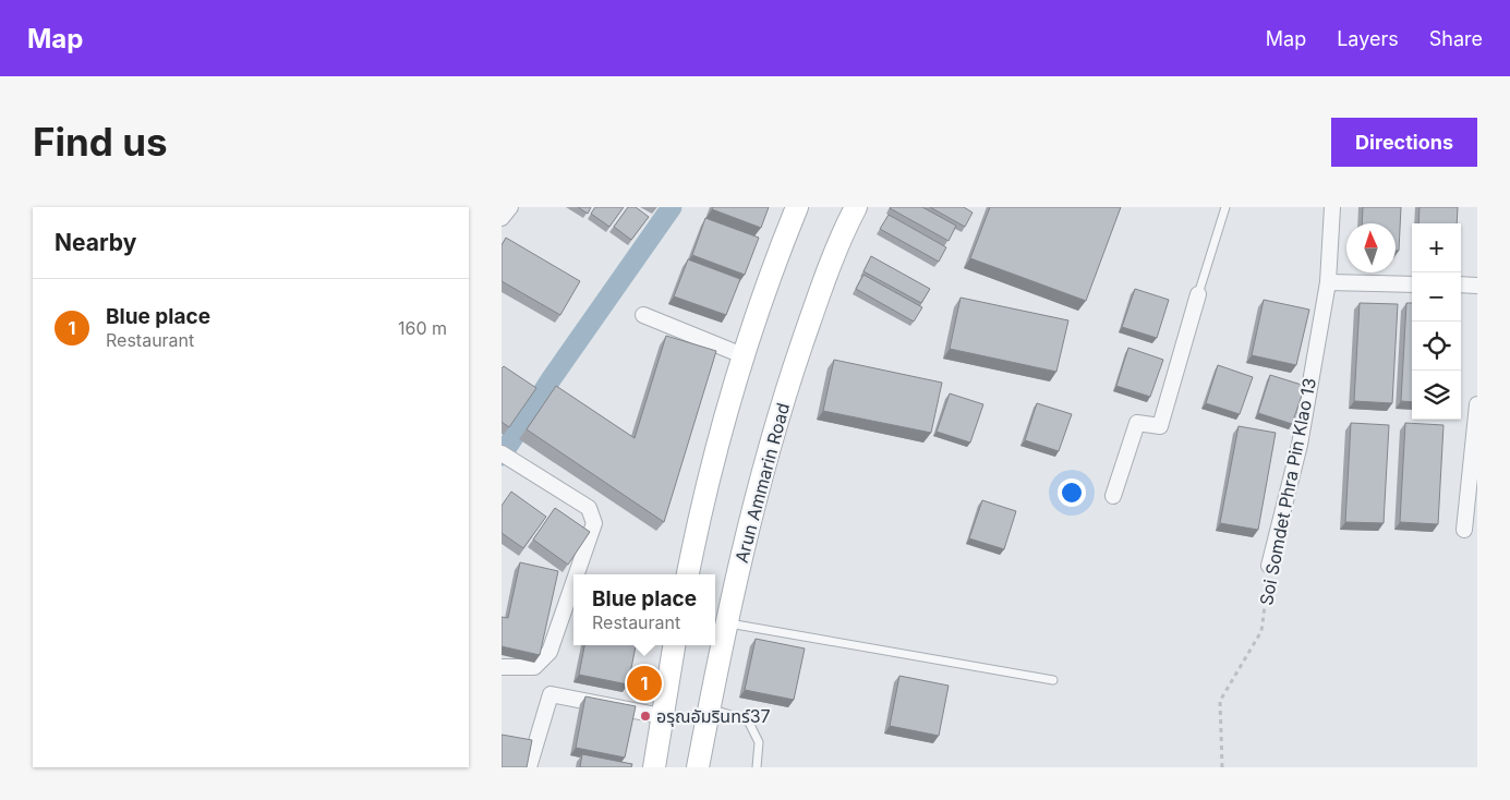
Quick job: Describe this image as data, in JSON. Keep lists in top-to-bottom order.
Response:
{
  "streets": {
    "main road": ["Arun Ammarin Road"],
    "street": ["Soi Somdet Phra Pin Klao 13"]
  },
  "places": ["อรุณอัมรินทร์37"],
  "north": "top",
  "page": {
    "header": "Map",
    "nav": ["Map", "Layers", "Share"],
    "buttons": "Directions",
    "title": "Find us",
    "heading": "Nearby",
    "map_buttons": ["+", "−"],
    "list": [
      {
        "mark": "1",
        "name": "Blue place",
        "note": "Restaurant",
        "value": "160 m"
      }
    ],
    "popup": ["Blue place", "Restaurant"],
    "pins": "1"
  }
}
